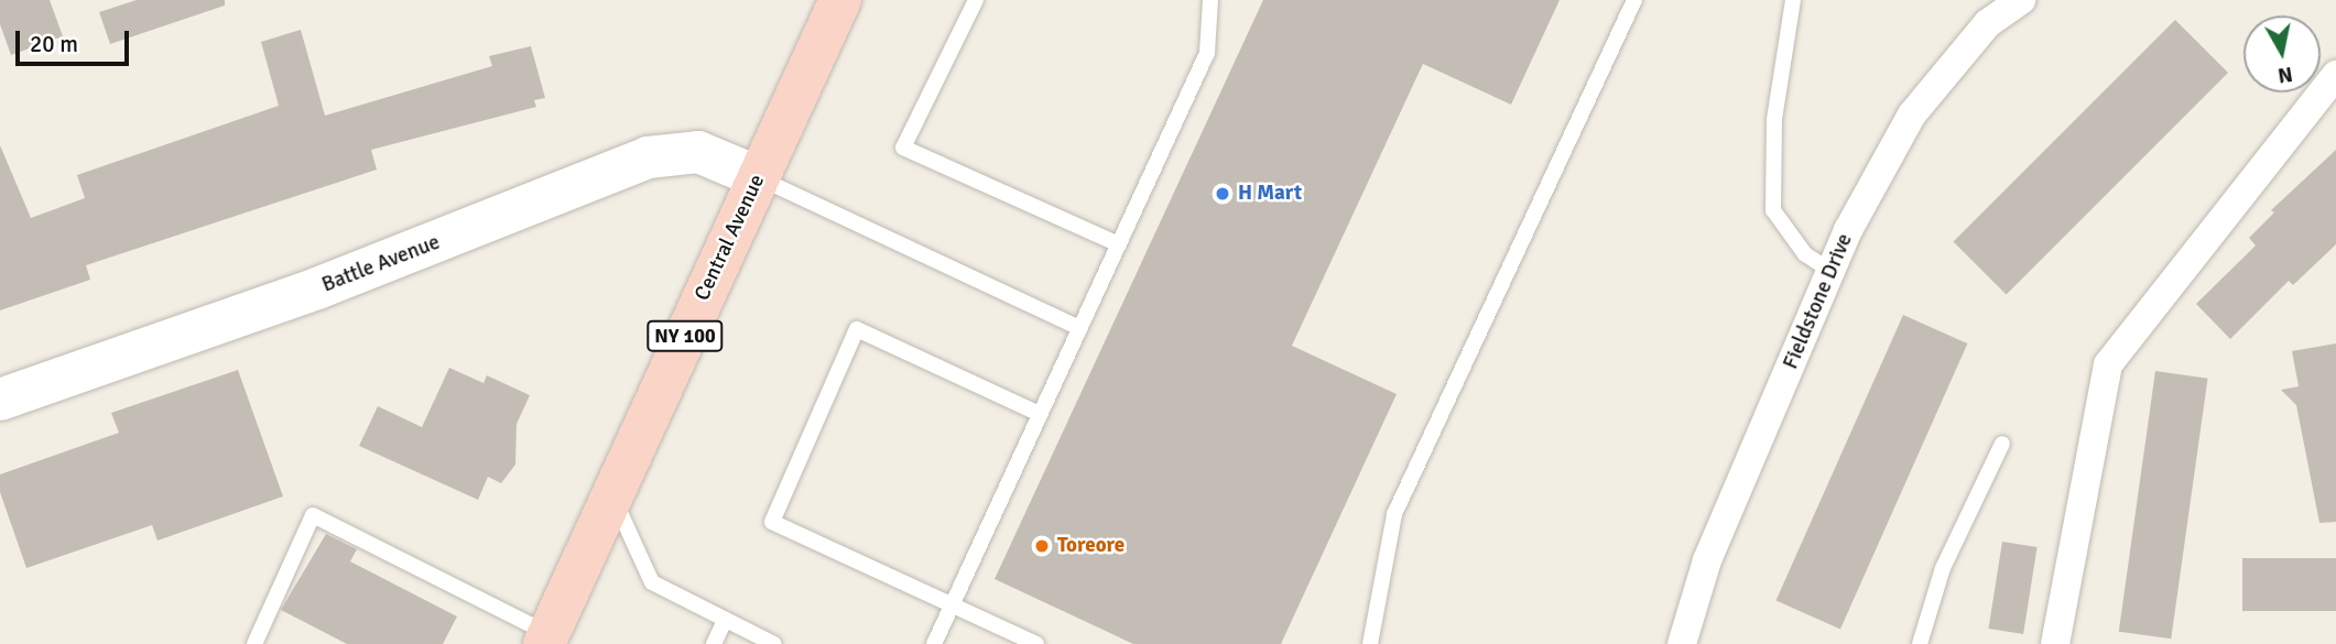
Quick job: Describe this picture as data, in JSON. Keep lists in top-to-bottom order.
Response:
{
  "streets": {
    "main road": ["Central Avenue", "NY 100"],
    "street": ["Battle Avenue", "Fieldstone Drive"]
  },
  "crossings": [
    ["Central Avenue", "Battle Avenue"]
  ],
  "places": ["H Mart", "Toreore"],
  "scale_bar": "20 m",
  "north": "bottom"
}
